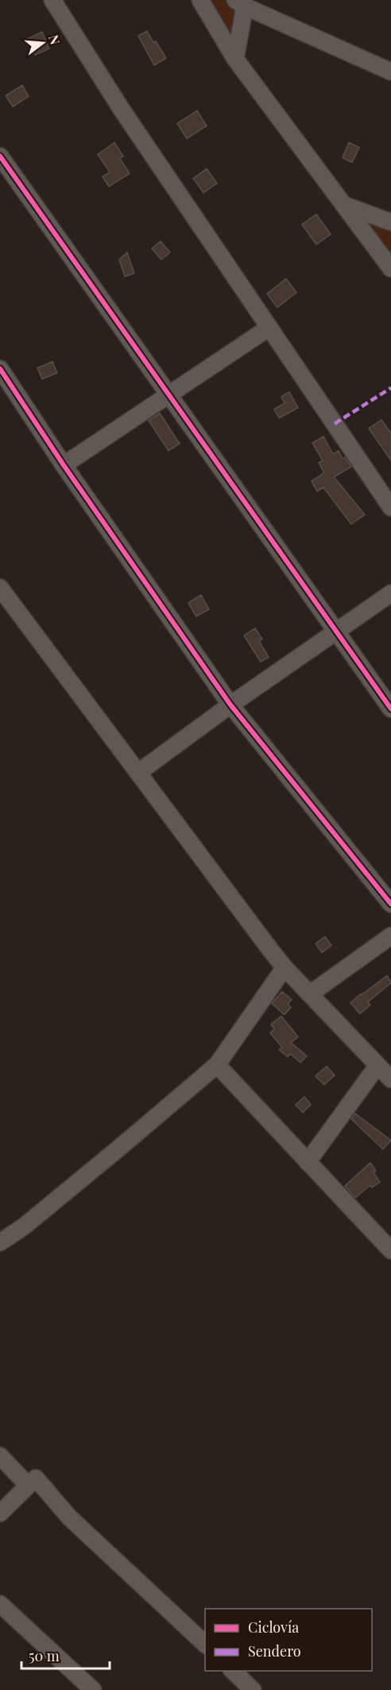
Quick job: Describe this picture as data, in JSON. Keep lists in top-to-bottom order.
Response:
{
  "legend": ["Ciclovía", "Sendero"],
  "scale_bar": "50 m",
  "north": "right"
}
